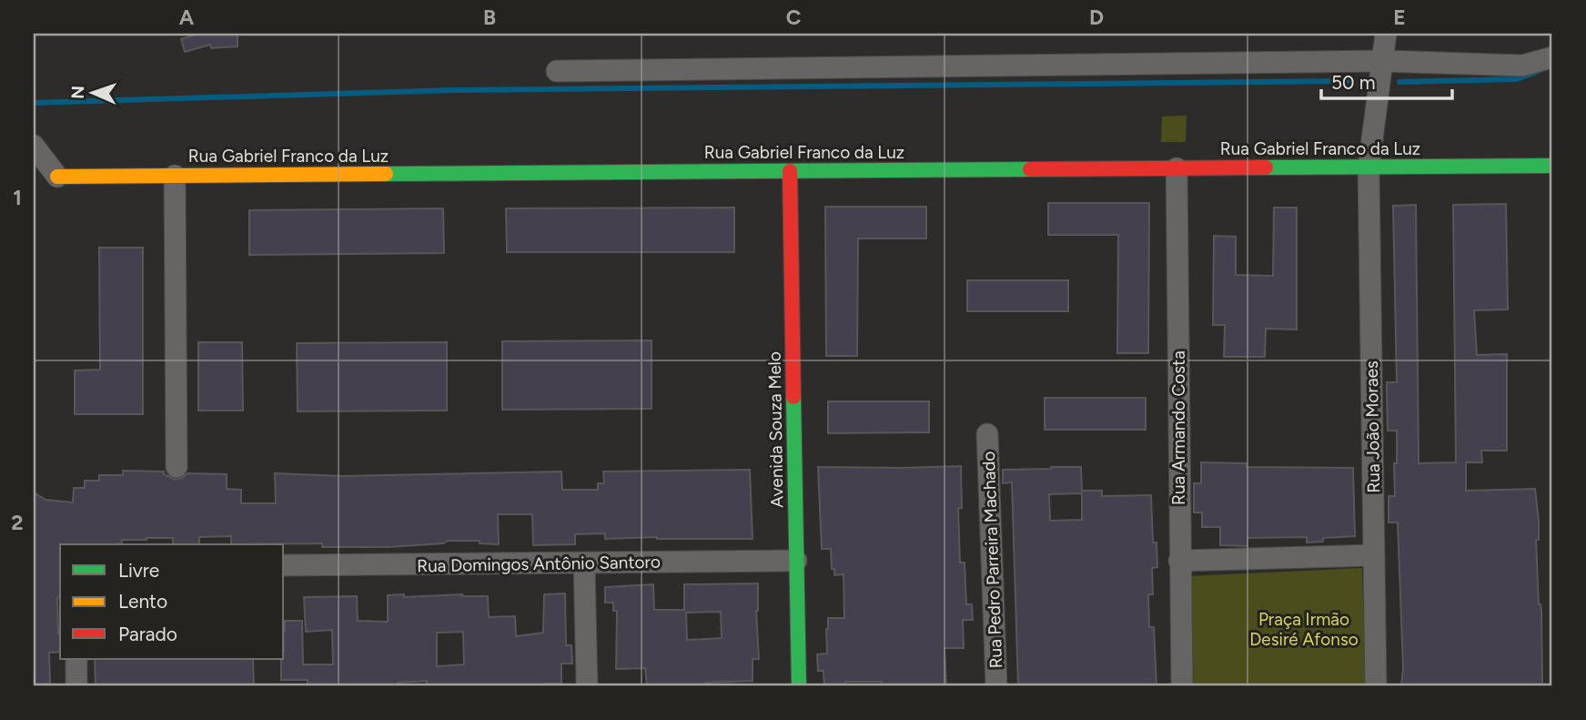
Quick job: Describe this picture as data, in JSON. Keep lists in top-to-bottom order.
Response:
{
  "streets": {
    "street": [
      "Rua Gabriel Franco da Luz",
      "Rua João Moraes",
      "Rua Armando Costa",
      "Avenida Souza Melo",
      "Rua Pedro Parreira Machado",
      "Rua Domingos Antônio Santoro"
    ]
  },
  "crossings": [
    ["Rua Gabriel Franco da Luz", "Rua João Moraes"],
    ["Rua Gabriel Franco da Luz", "Rua Armando Costa"],
    ["Rua Gabriel Franco da Luz", "Avenida Souza Melo"],
    ["Avenida Souza Melo", "Rua Domingos Antônio Santoro"]
  ],
  "parks": ["Praça Irmão Desiré Afonso"],
  "legend": ["Livre", "Lento", "Parado"],
  "scale_bar": "50 m",
  "north": "left",
  "grid": {
    "columns": [
      "A",
      "B",
      "C",
      "D",
      "E"
    ],
    "rows": ["1", "2"]
  }
}
